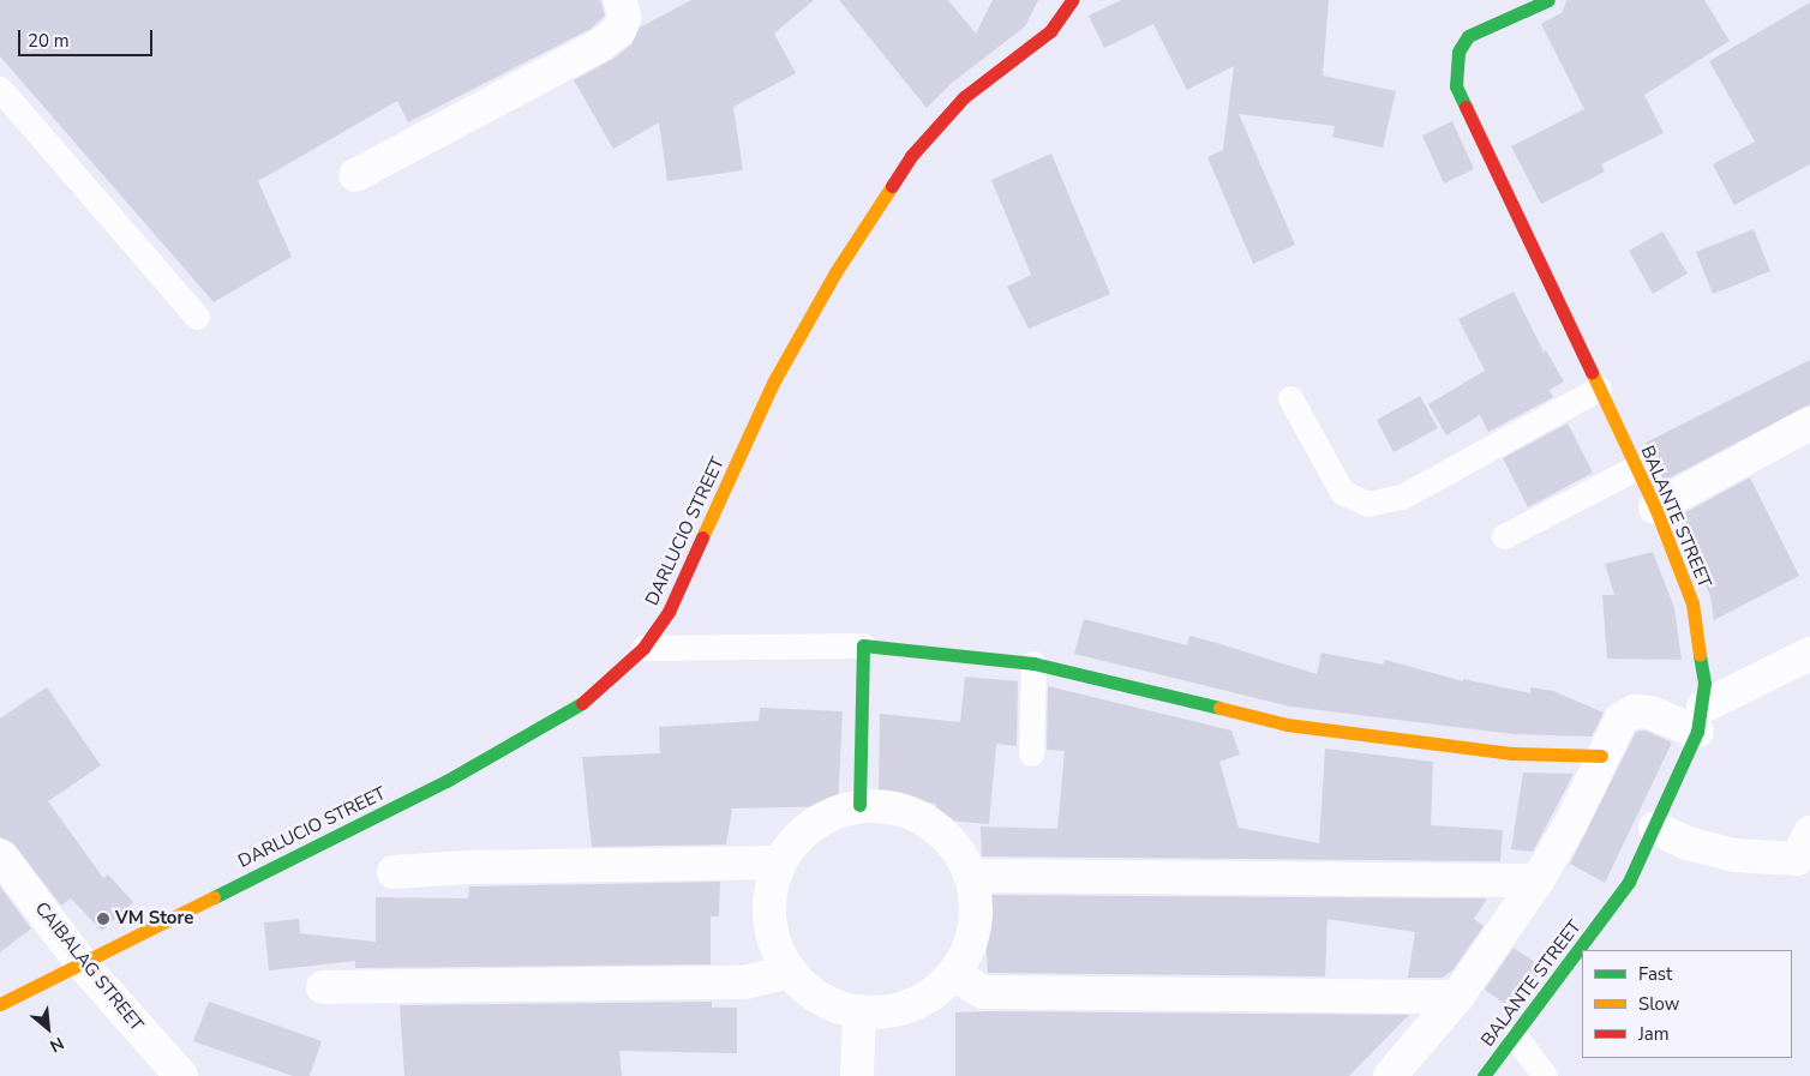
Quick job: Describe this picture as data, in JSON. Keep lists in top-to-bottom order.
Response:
{
  "streets": {
    "street": ["BALANTE STREET", "DARLUCIO STREET", "CAIBALAG STREET"]
  },
  "crossings": [
    ["DARLUCIO STREET", "CAIBALAG STREET"]
  ],
  "places": ["VM Store"],
  "legend": ["Fast", "Slow", "Jam"],
  "scale_bar": "20 m",
  "north": "bottom right"
}
